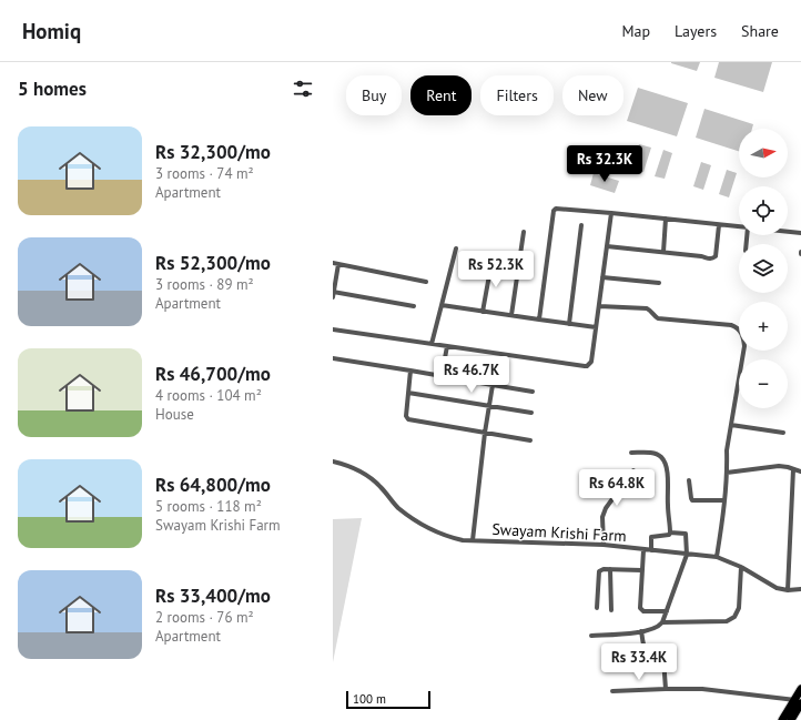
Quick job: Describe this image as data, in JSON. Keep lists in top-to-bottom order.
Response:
{
  "streets": {
    "street": ["Swayam Krishi Farm"]
  },
  "scale_bar": "100 m",
  "north": "right",
  "page": {
    "header": "Homiq",
    "nav": ["Map", "Layers", "Share"],
    "heading": "5 homes",
    "chip": [
      "Buy",
      "Rent",
      "Filters",
      "New"
    ],
    "list": [
      {
        "name": "Rs 32,300/mo",
        "note": "3 rooms · 74 m² · Apartment"
      },
      {
        "name": "Rs 52,300/mo",
        "note": "3 rooms · 89 m² · Apartment"
      },
      {
        "name": "Rs 46,700/mo",
        "note": "4 rooms · 104 m² · House"
      },
      {
        "name": "Rs 64,800/mo",
        "note": "5 rooms · 118 m² · Swayam Krishi Farm"
      },
      {
        "name": "Rs 33,400/mo",
        "note": "2 rooms · 76 m² · Apartment"
      }
    ],
    "map_buttons": ["+", "−"],
    "price": [
      "Rs 32.3K",
      "Rs 52.3K",
      "Rs 46.7K",
      "Rs 64.8K",
      "Rs 33.4K"
    ],
    "scale": "100 m"
  }
}
